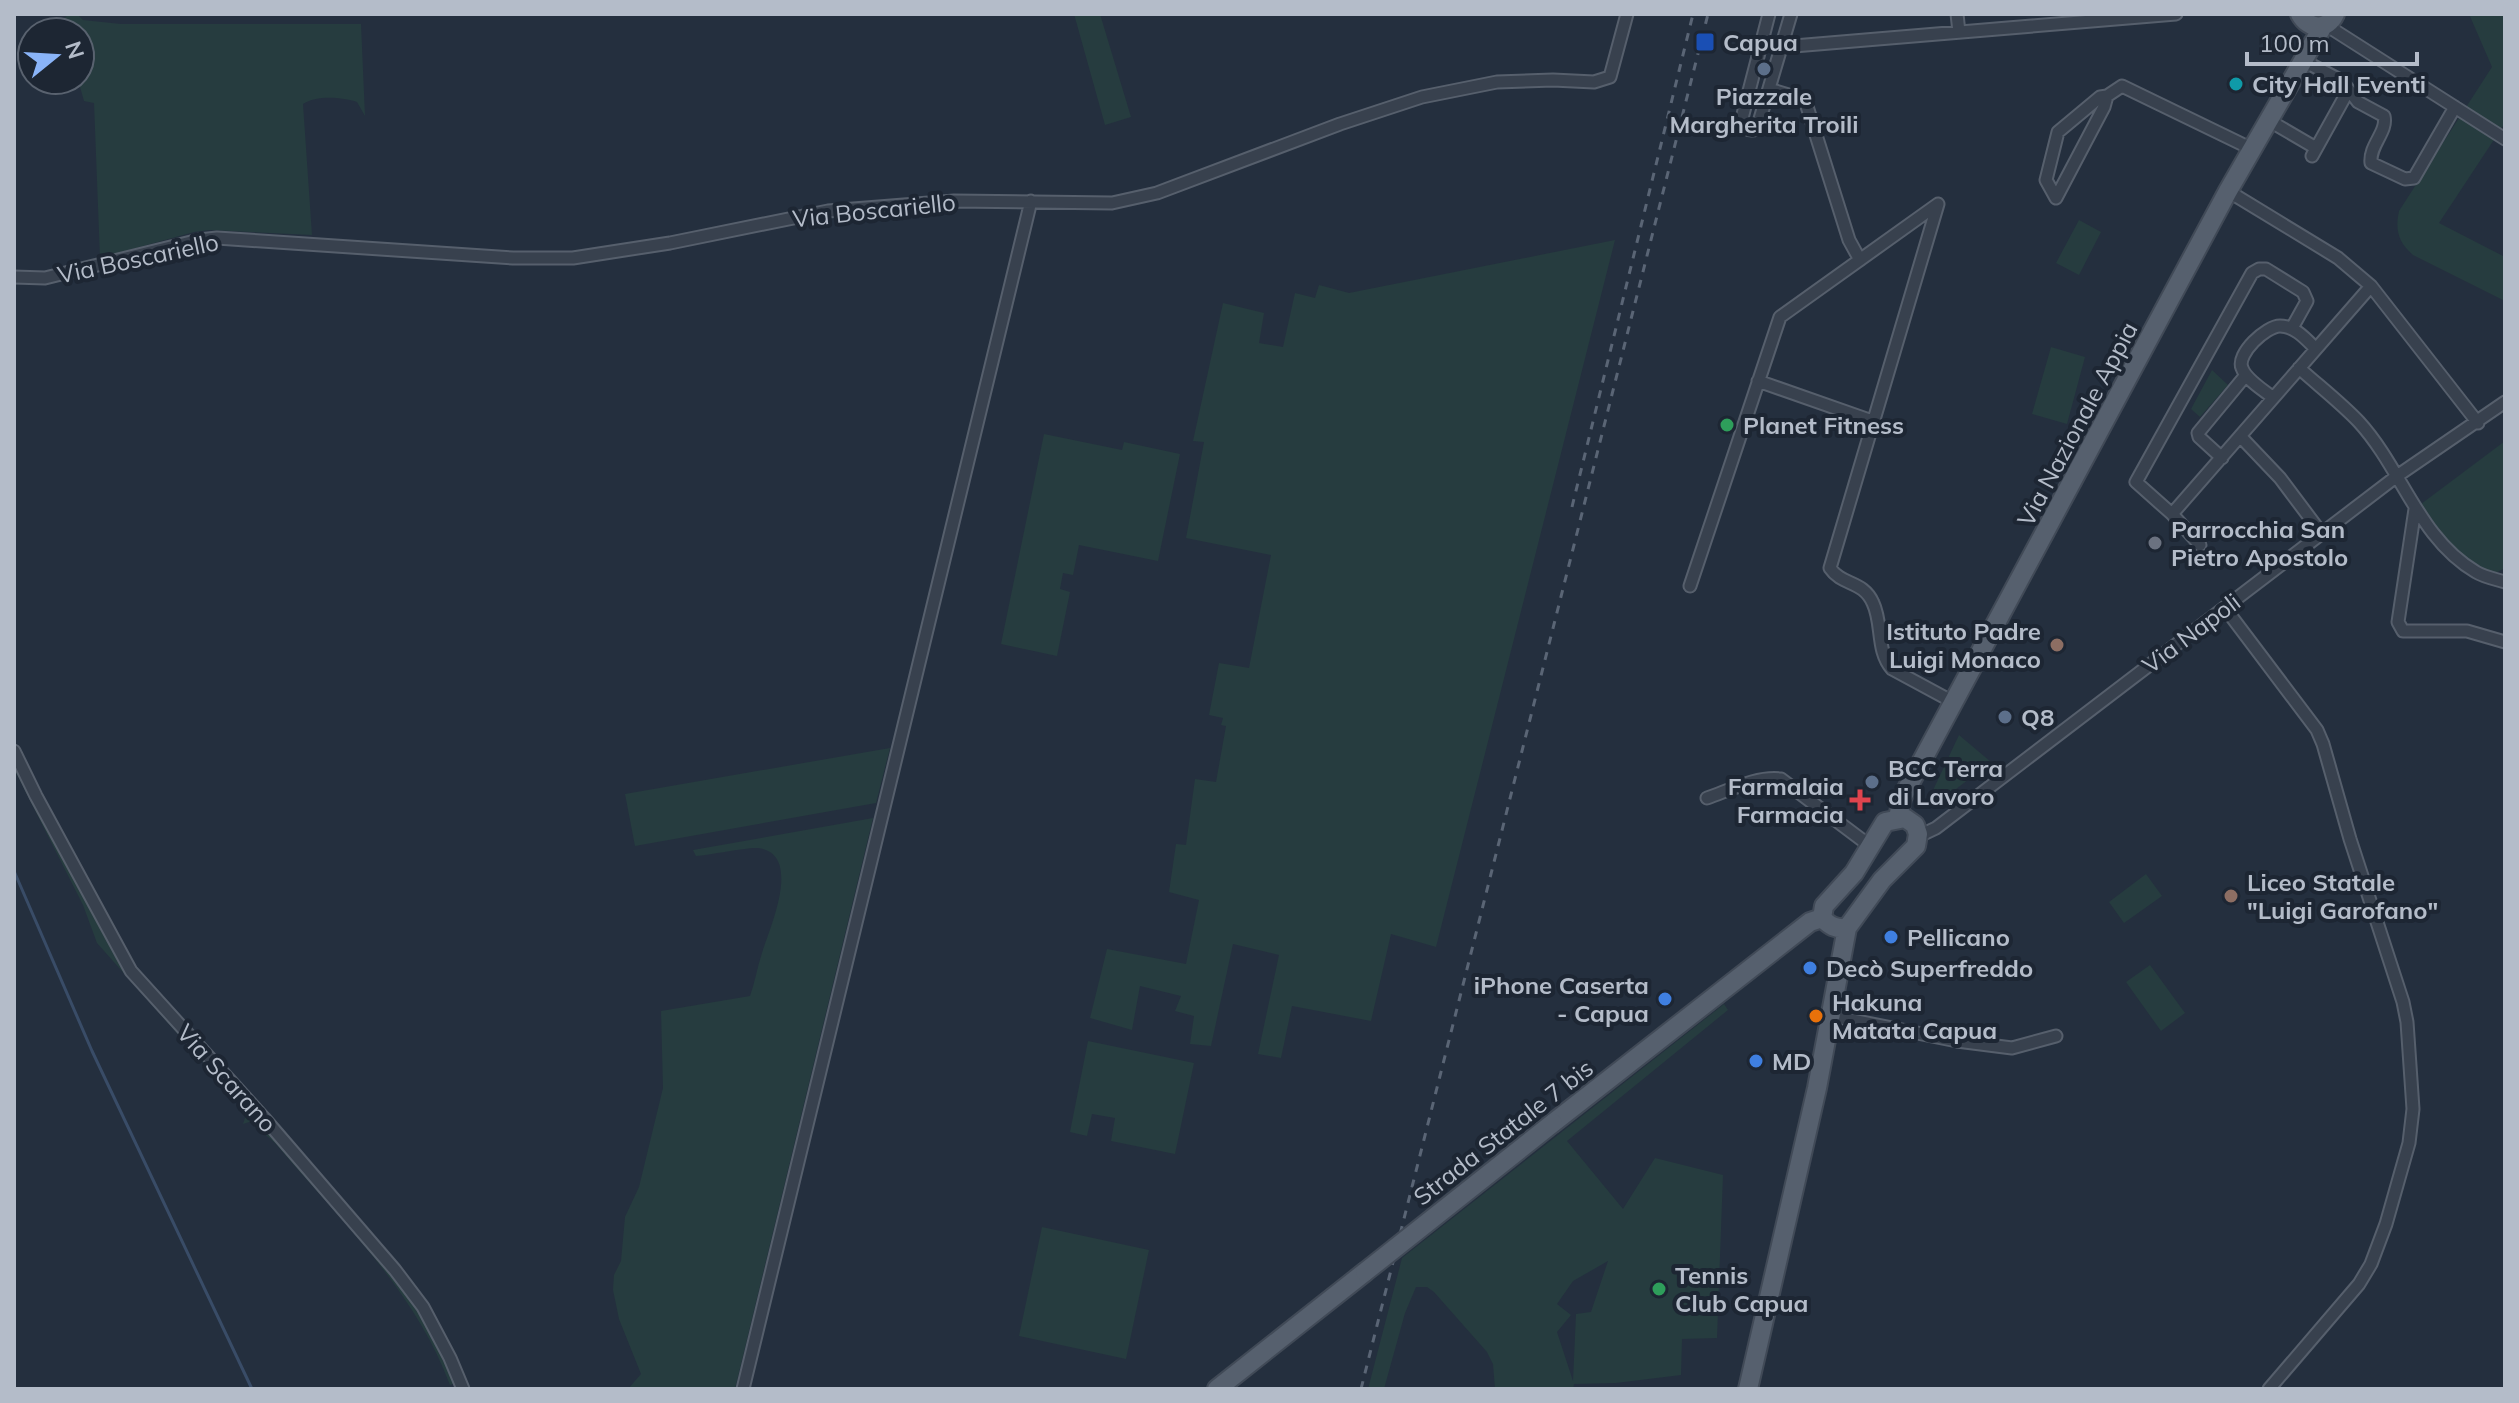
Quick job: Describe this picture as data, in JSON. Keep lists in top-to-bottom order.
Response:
{
  "streets": {
    "main road": ["Via Nazionale Appia", "Strada Statale 7 bis"],
    "street": ["Via Boscariello", "Via Napoli", "Via Scarano"]
  },
  "crossings": [
    ["Via Nazionale Appia", "Strada Statale 7 bis"]
  ],
  "places": {
    "transit": ["Capua"],
    "other": [
      "Piazzale Margherita Troili",
      "City Hall Eventi",
      "Planet Fitness",
      "Parrocchia San Pietro Apostolo",
      "Istituto Padre Luigi Monaco",
      "Q8",
      "BCC Terra di Lavoro",
      "Liceo Statale \"Luigi Garofano\"",
      "Pellicano",
      "Decò Superfreddo",
      "iPhone Caserta - Capua",
      "Hakuna Matata Capua",
      "MD",
      "Tennis Club Capua"
    ],
    "health": ["Farmalaia Farmacia"]
  },
  "scale_bar": "100 m",
  "north": "right"
}
